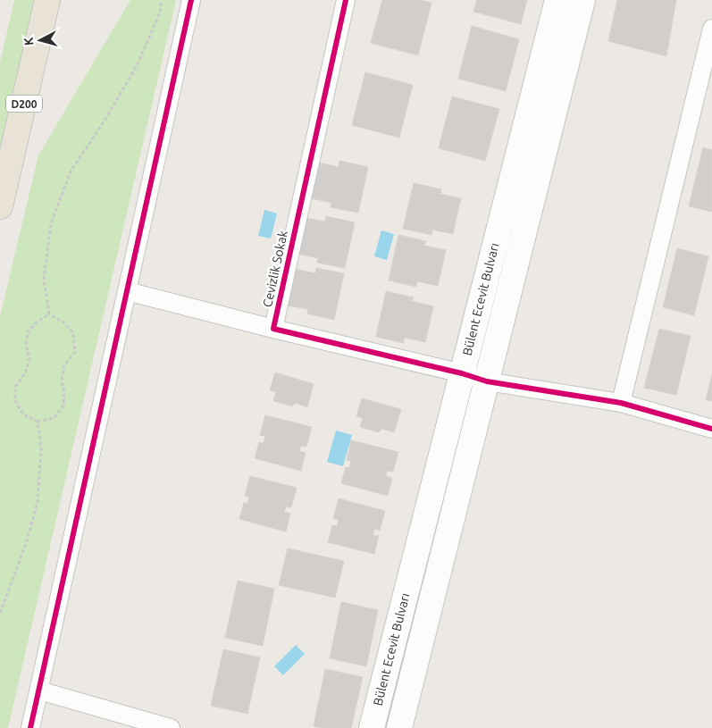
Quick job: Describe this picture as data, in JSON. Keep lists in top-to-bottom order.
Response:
{
  "streets": {
    "highway": ["D200"],
    "main road": ["Bülent Ecevit Bulvarı"],
    "street": ["Cevizlik Sokak"]
  },
  "north": "left"
}
